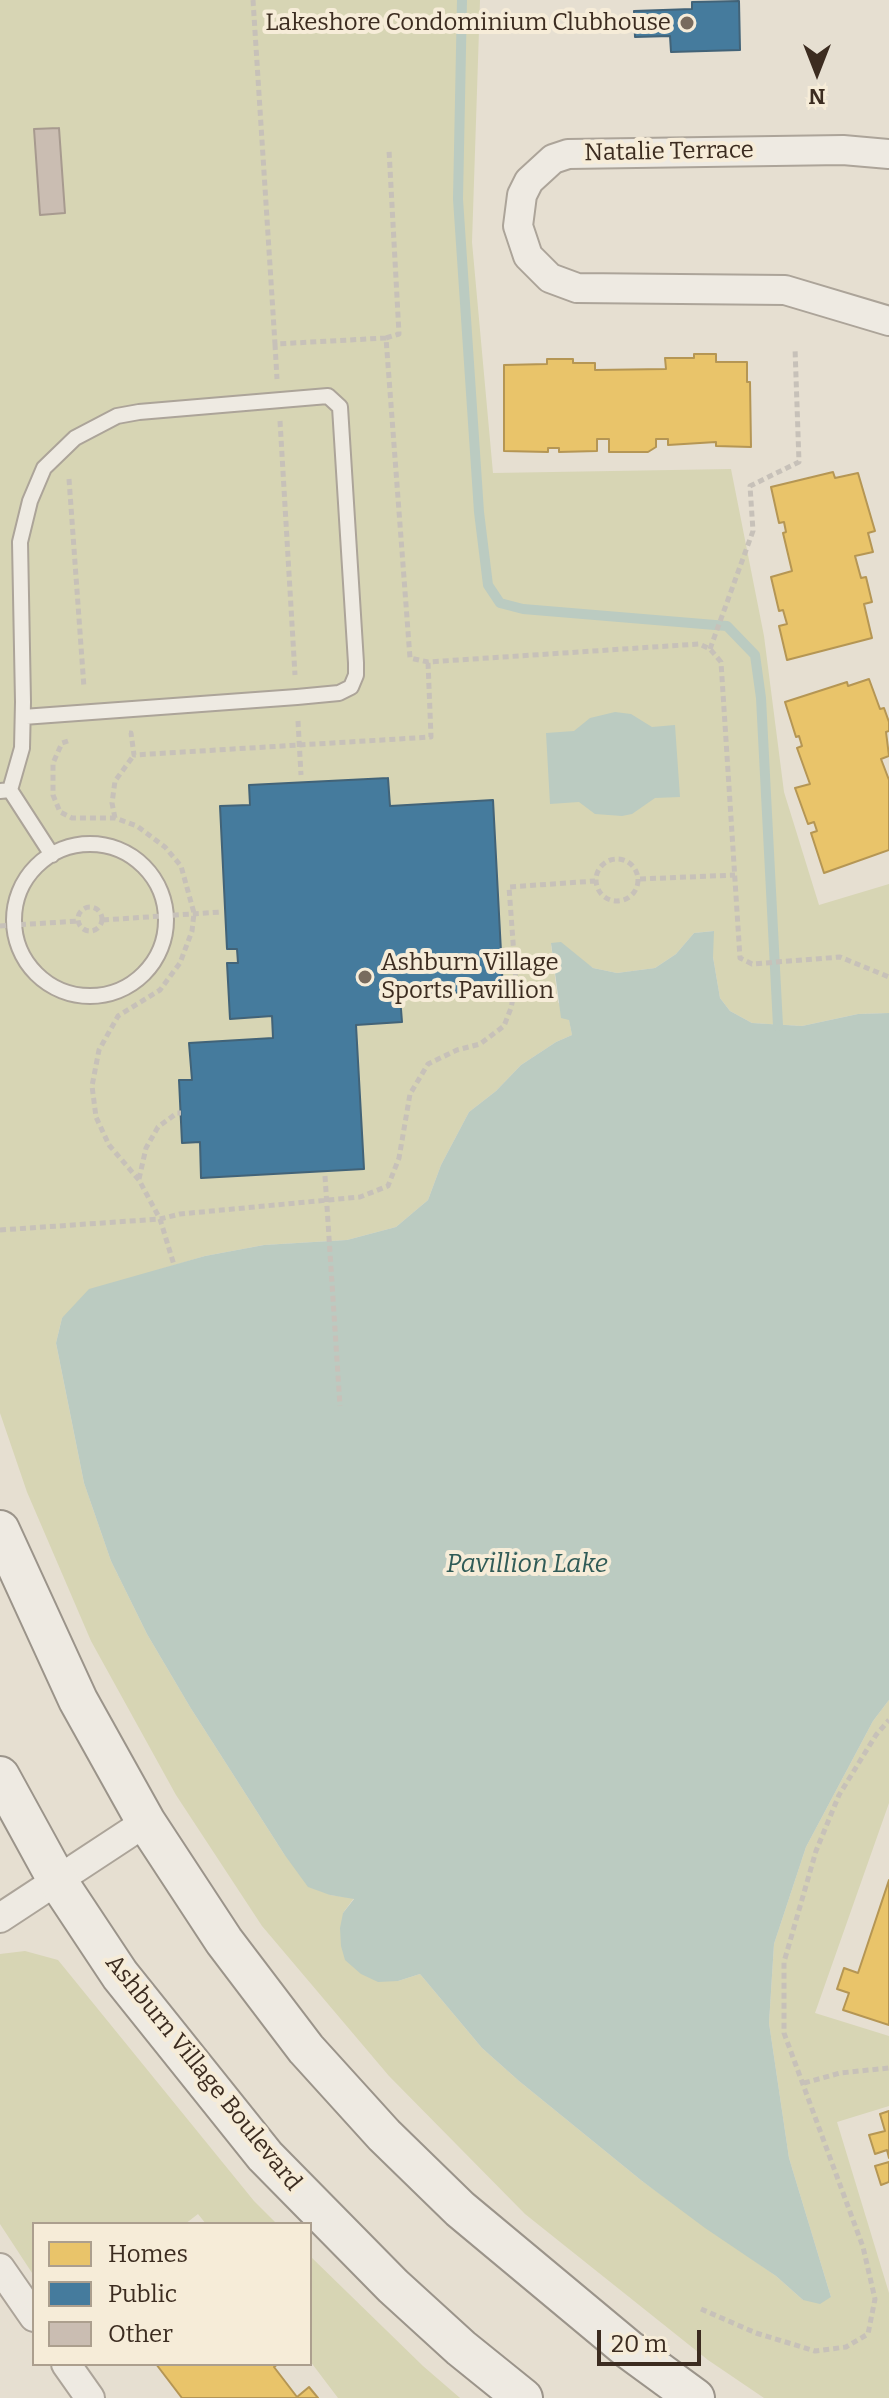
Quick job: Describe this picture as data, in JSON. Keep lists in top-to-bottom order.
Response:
{
  "streets": {
    "main road": ["Ashburn Village Boulevard"],
    "street": ["Natalie Terrace"]
  },
  "water": ["Pavillion Lake"],
  "places": ["Lakeshore Condominium Clubhouse", "Ashburn Village Sports Pavillion"],
  "legend": ["Homes", "Public", "Other"],
  "scale_bar": "20 m",
  "north": "bottom"
}
